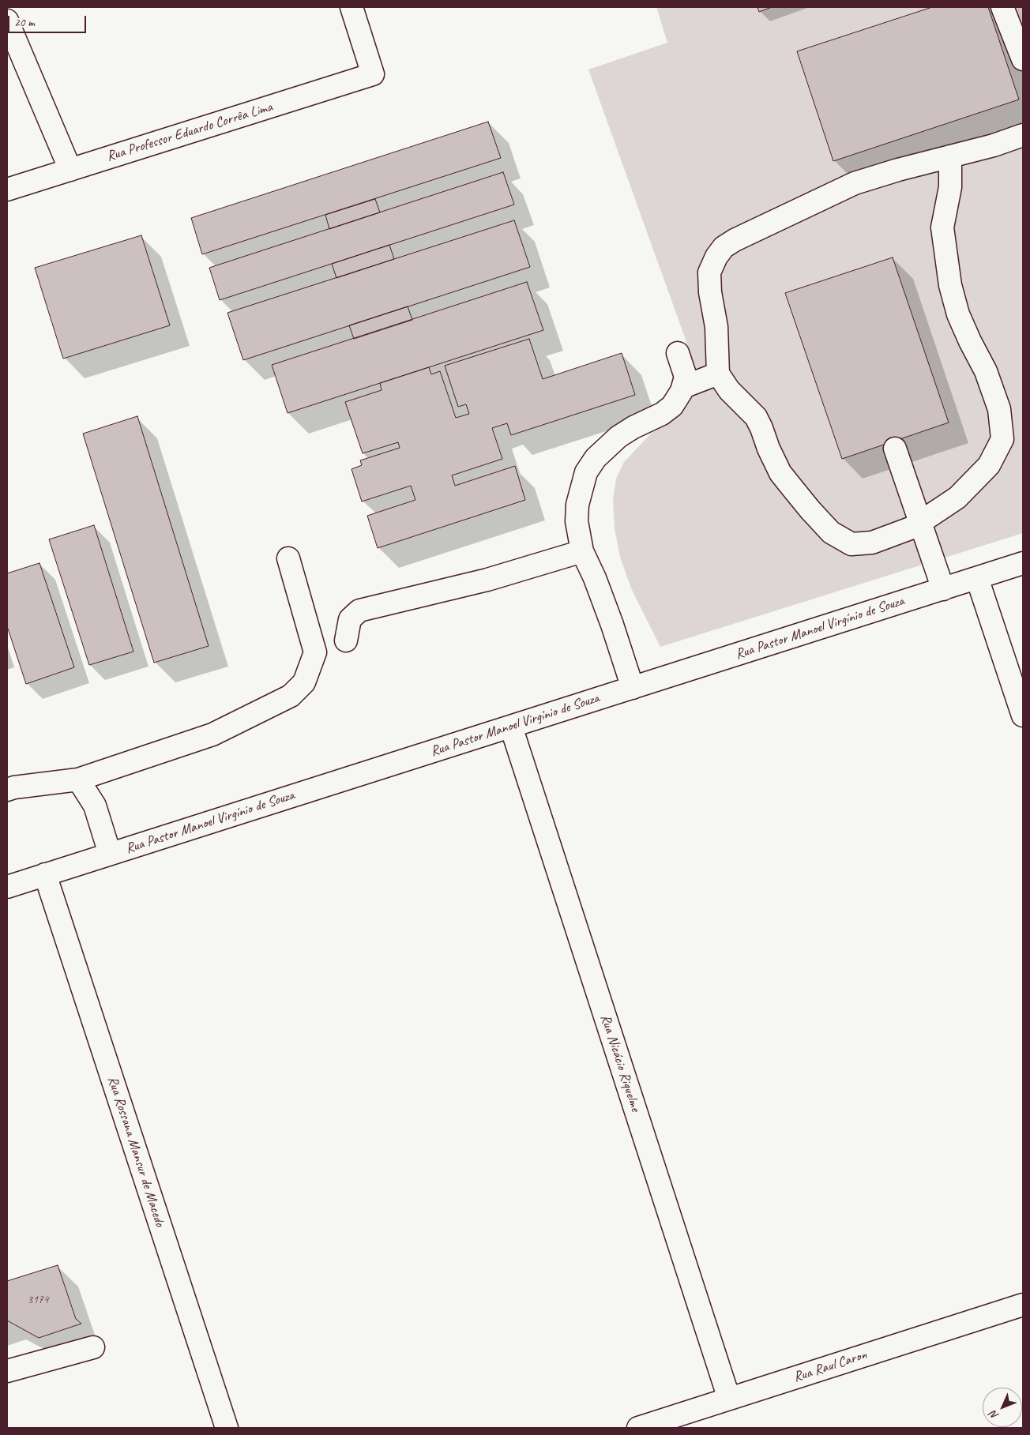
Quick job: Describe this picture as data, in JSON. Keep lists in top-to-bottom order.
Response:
{
  "streets": {
    "street": [
      "Rua Professor Eduardo Corrêa Lima",
      "Rua Pastor Manoel Virgínio de Souza",
      "Rua Nicácio Riquelme",
      "Rua Rossana Mansur de Macedo",
      "Rua Raul Caron"
    ]
  },
  "crossings": [
    ["Rua Pastor Manoel Virgínio de Souza", "Rua Nicácio Riquelme"],
    ["Rua Pastor Manoel Virgínio de Souza", "Rua Rossana Mansur de Macedo"],
    ["Rua Nicácio Riquelme", "Rua Raul Caron"]
  ],
  "house_numbers": ["3174"],
  "scale_bar": "20 m",
  "north": "bottom left"
}
